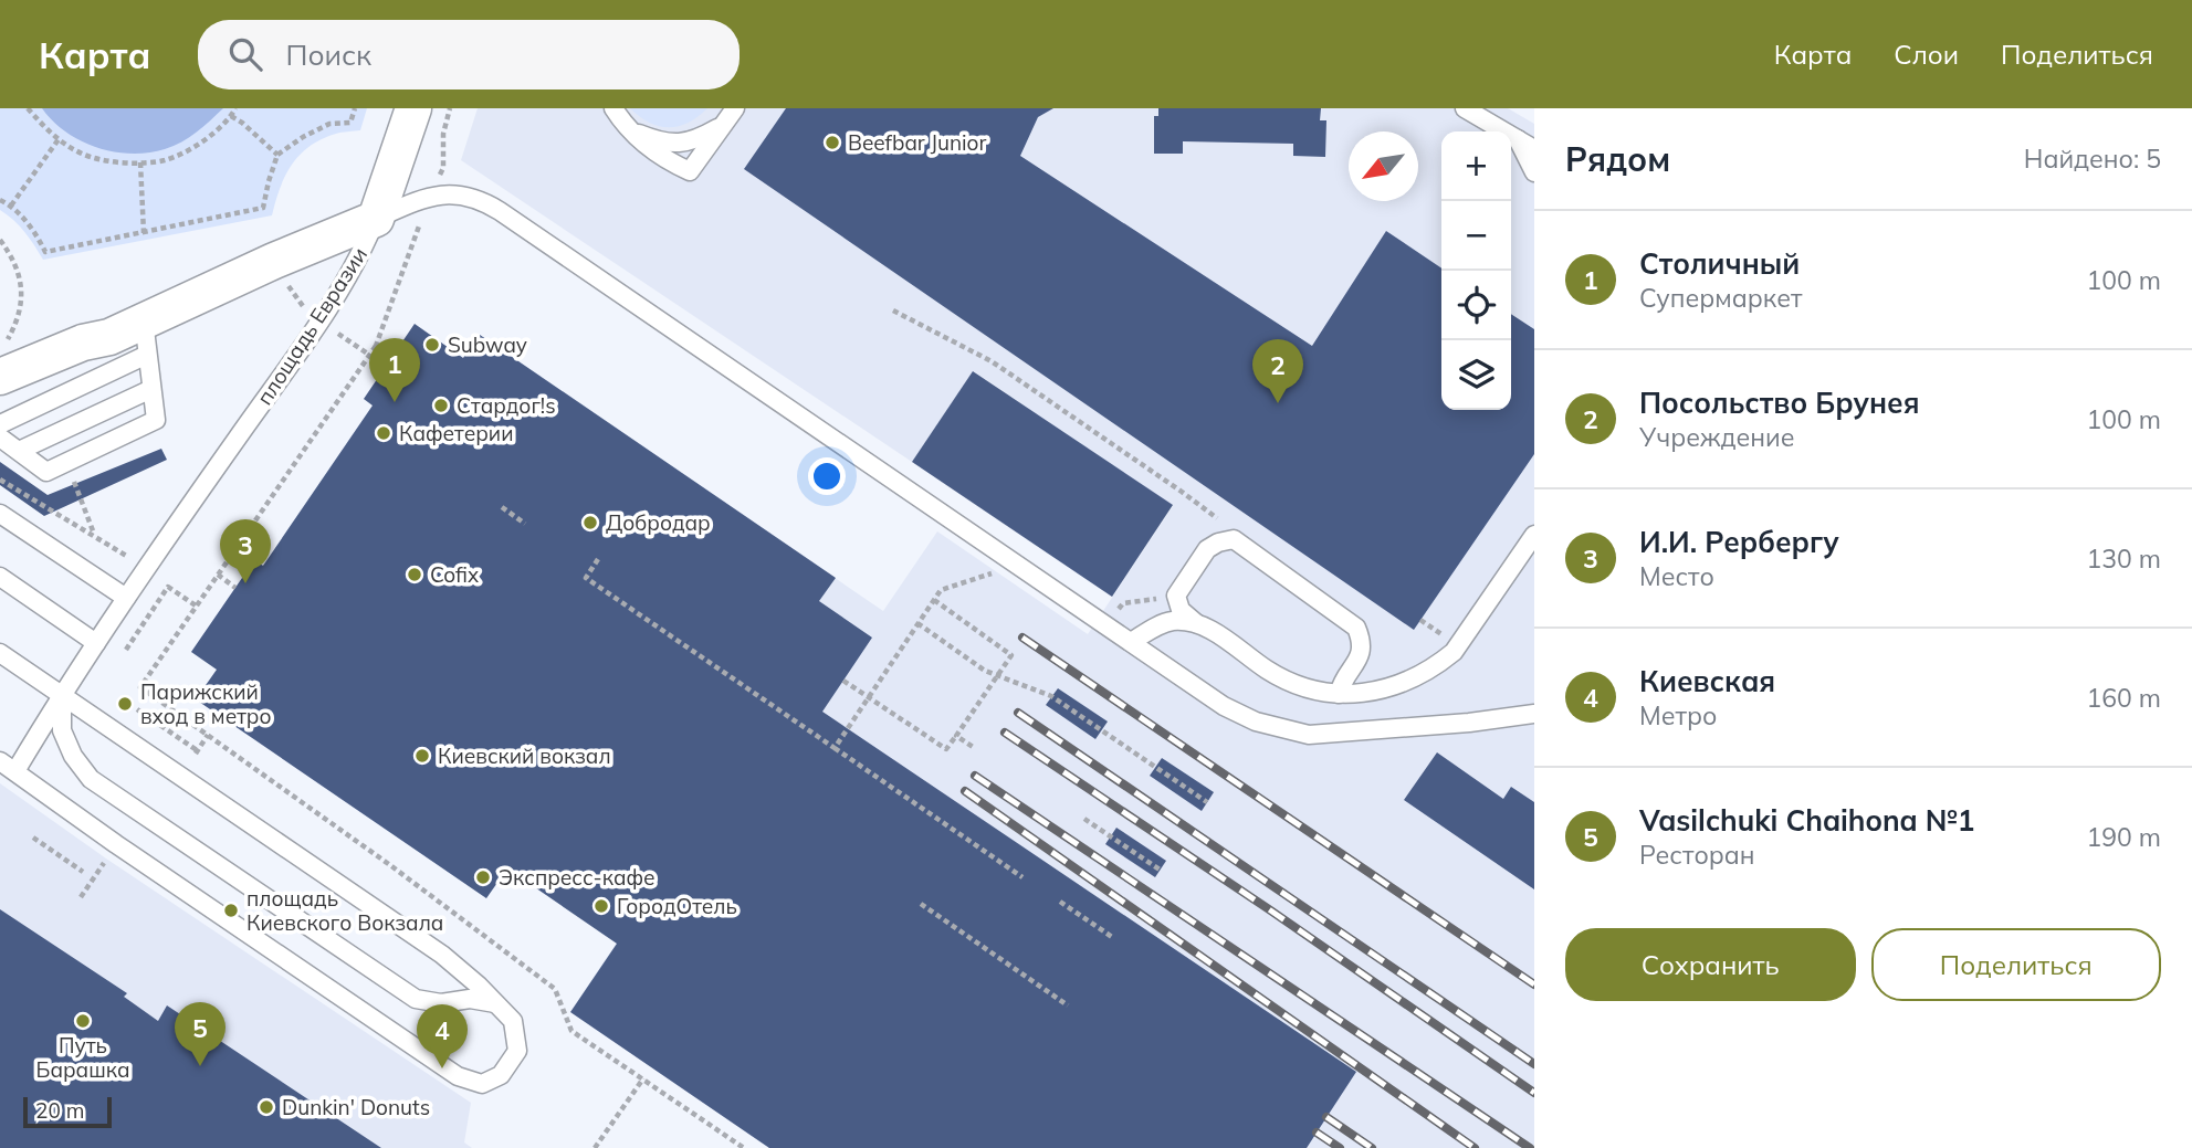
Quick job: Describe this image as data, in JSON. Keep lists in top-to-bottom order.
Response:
{
  "streets": {
    "street": ["площадь Евразии"]
  },
  "places": [
    "Beefbar Junior",
    "Subway",
    "Стардог!s",
    "Кафетерии",
    "Добродар",
    "Cofix",
    "Парижский вход в метро",
    "Киевский вокзал",
    "Экспресс-кафе",
    "ГородОтель",
    "площадь Киевского Вокзала",
    "Путь Барашка",
    "Dunkin' Donuts"
  ],
  "scale_bar": "20 m",
  "north": "bottom left",
  "page": {
    "header": "Карта",
    "search": "Поиск",
    "nav": ["Карта", "Слои", "Поделиться"],
    "heading": ["Рядом", "Найдено: 5"],
    "map_buttons": ["+", "−"],
    "list": [
      {
        "mark": "1",
        "name": "Столичный",
        "note": "Супермаркет",
        "value": "100 m"
      },
      {
        "mark": "2",
        "name": "Посольство Брунея",
        "note": "Учреждение",
        "value": "100 m"
      },
      {
        "mark": "3",
        "name": "И.И. Рербергу",
        "note": "Место",
        "value": "130 m"
      },
      {
        "mark": "4",
        "name": "Киевская",
        "note": "Метро",
        "value": "160 m"
      },
      {
        "mark": "5",
        "name": "Vasilchuki Chaihona №1",
        "note": "Ресторан",
        "value": "190 m"
      }
    ],
    "pins": [
      "1",
      "2",
      "3",
      "5",
      "4"
    ],
    "buttons": ["Сохранить", "Поделиться"],
    "scale": "20 m"
  }
}
